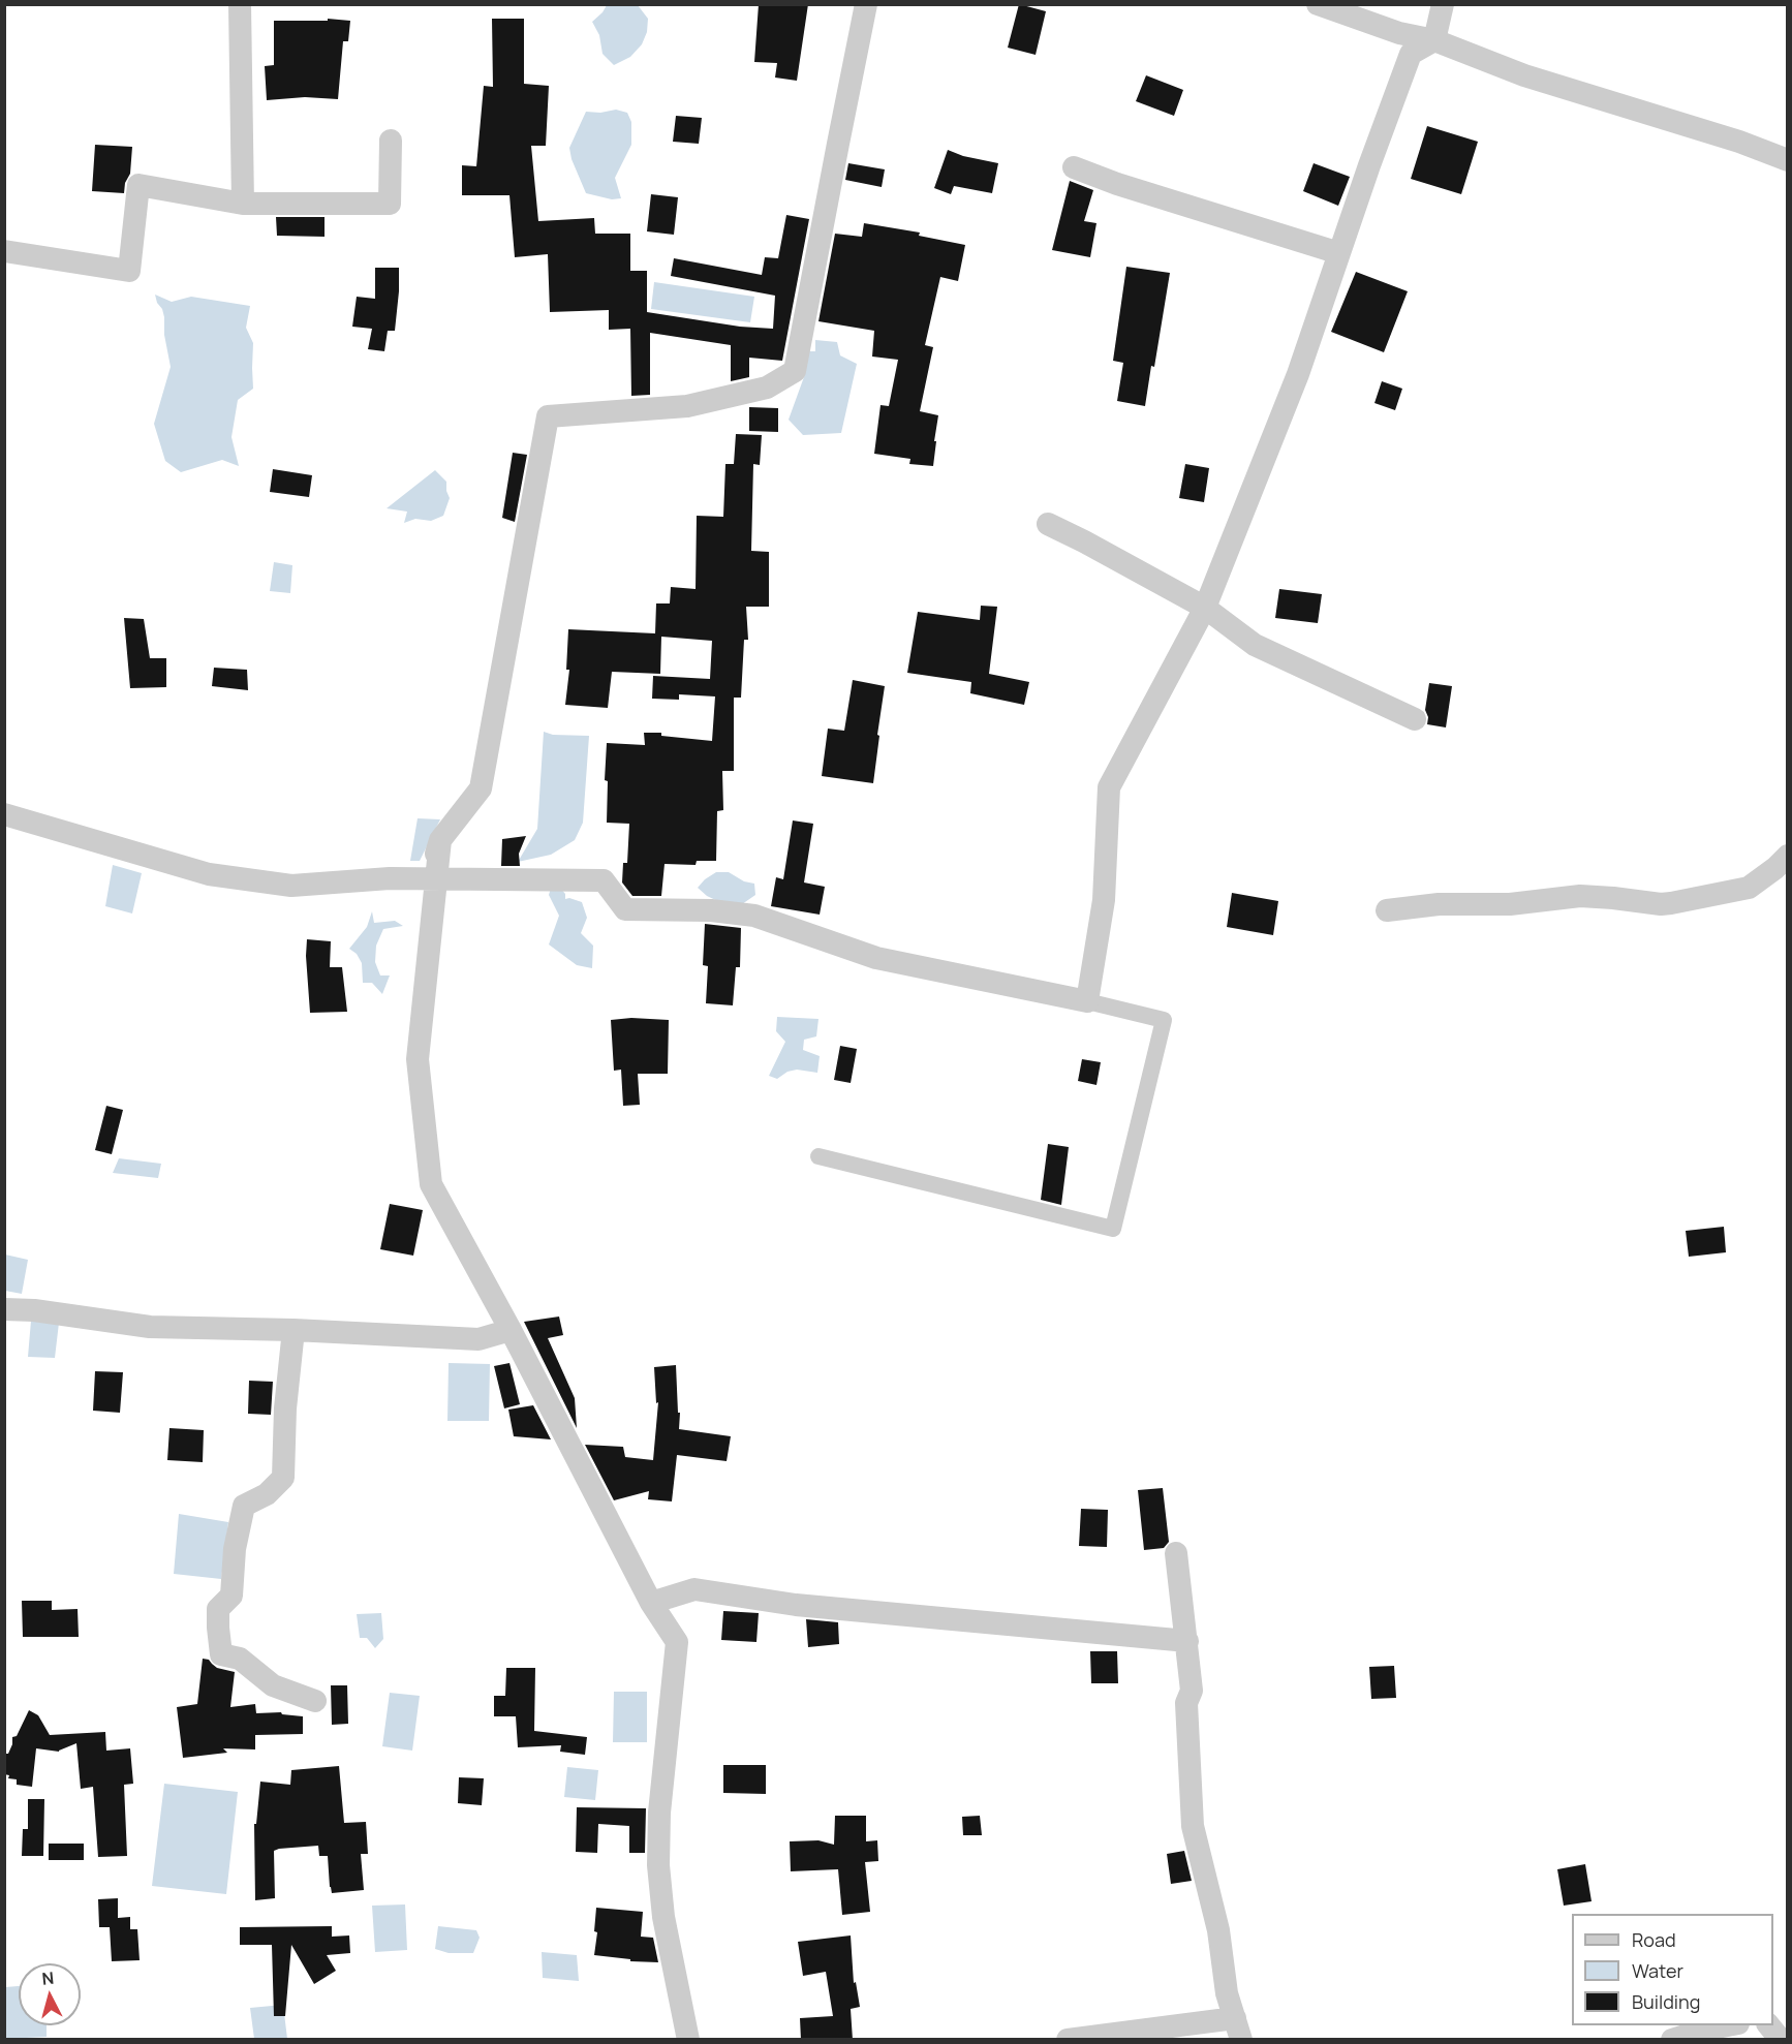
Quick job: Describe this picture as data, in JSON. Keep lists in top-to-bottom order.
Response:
{
  "legend": ["Road", "Water", "Building"],
  "north": "top"
}
